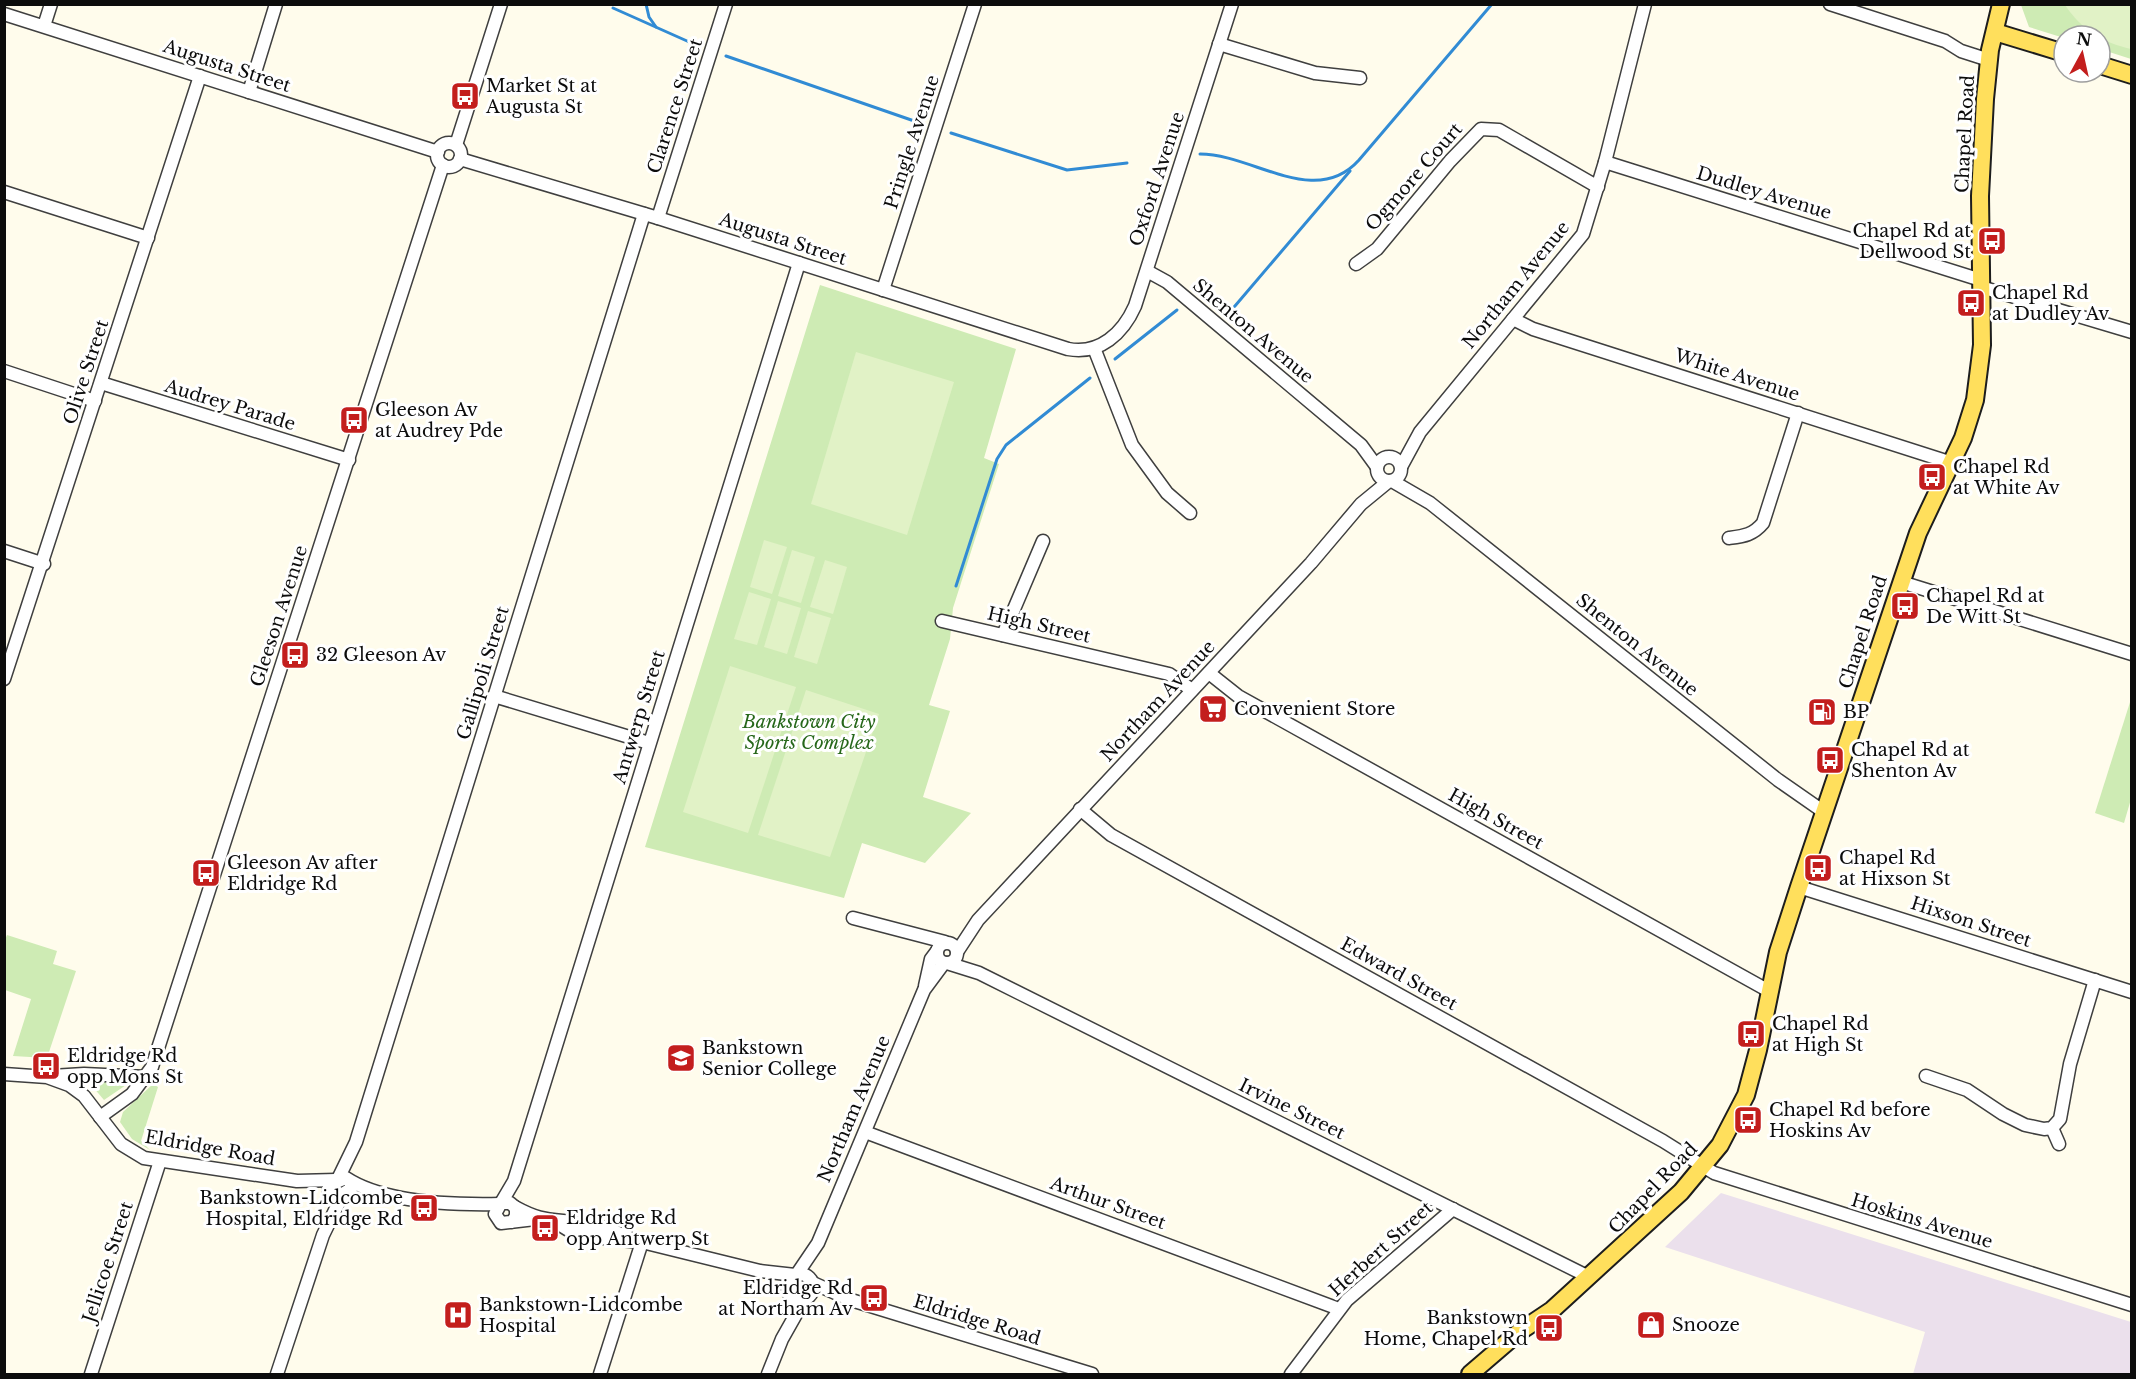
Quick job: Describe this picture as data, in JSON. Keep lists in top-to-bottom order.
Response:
{
  "streets": {
    "main road": ["Chapel Road"],
    "street": [
      "Augusta Street",
      "Clarence Street",
      "Pringle Avenue",
      "Ogmore Court",
      "Oxford Avenue",
      "Dudley Avenue",
      "Northam Avenue",
      "Shenton Avenue",
      "Olive Street",
      "White Avenue",
      "Audrey Parade",
      "Gleeson Avenue",
      "High Street",
      "Gallipoli Street",
      "Antwerp Street",
      "Hixson Street",
      "Edward Street",
      "Irvine Street",
      "Eldridge Road",
      "Arthur Street",
      "Hoskins Avenue",
      "Herbert Street",
      "Jellicoe Street"
    ]
  },
  "crossings": [
    ["Augusta Street", "Clarence Street"],
    ["Augusta Street", "Pringle Avenue"],
    ["Augusta Street", "Oxford Avenue"],
    ["Augusta Street", "Olive Street"],
    ["Augusta Street", "Gleeson Avenue"],
    ["Augusta Street", "Gallipoli Street"],
    ["Augusta Street", "Antwerp Street"],
    ["Chapel Road", "Dudley Avenue"],
    ["Chapel Road", "Shenton Avenue"],
    ["Chapel Road", "White Avenue"],
    ["Chapel Road", "High Street"],
    ["Chapel Road", "Hixson Street"],
    ["Chapel Road", "Edward Street"],
    ["Chapel Road", "Irvine Street"],
    ["Chapel Road", "Hoskins Avenue"],
    ["Ogmore Court", "Northam Avenue"],
    ["Oxford Avenue", "Shenton Avenue"],
    ["Dudley Avenue", "Northam Avenue"],
    ["Northam Avenue", "Shenton Avenue"],
    ["Northam Avenue", "White Avenue"],
    ["Northam Avenue", "High Street"],
    ["Northam Avenue", "Edward Street"],
    ["Northam Avenue", "Irvine Street"],
    ["Northam Avenue", "Eldridge Road"],
    ["Northam Avenue", "Arthur Street"],
    ["Olive Street", "Audrey Parade"],
    ["Audrey Parade", "Gleeson Avenue"],
    ["Gleeson Avenue", "Eldridge Road"],
    ["Gallipoli Street", "Eldridge Road"],
    ["Antwerp Street", "Eldridge Road"],
    ["Edward Street", "Hoskins Avenue"],
    ["Irvine Street", "Herbert Street"],
    ["Eldridge Road", "Jellicoe Street"],
    ["Arthur Street", "Herbert Street"]
  ],
  "parks": ["Bankstown City Sports Complex"],
  "places": {
    "bus stop": [
      "Market St at Augusta St",
      "Chapel Rd at Dellwood St",
      "Chapel Rd at Dudley Av",
      "Gleeson Av at Audrey Pde",
      "Chapel Rd at White Av",
      "Chapel Rd at De Witt St",
      "32 Gleeson Av",
      "Chapel Rd at Shenton Av",
      "Chapel Rd at Hixson St",
      "Gleeson Av after Eldridge Rd",
      "Chapel Rd at High St",
      "Eldridge Rd opp Mons St",
      "Chapel Rd before Hoskins Av",
      "Bankstown-Lidcombe Hospital, Eldridge Rd",
      "Eldridge Rd opp Antwerp St",
      "Eldridge Rd at Northam Av",
      "Bankstown Home, Chapel Rd"
    ],
    "supermarket": ["Convenient Store"],
    "fuel station": ["BP"],
    "school or university": ["Bankstown Senior College"],
    "hospital": ["Bankstown-Lidcombe Hospital"],
    "shop": ["Snooze"]
  },
  "north": "top"
}
